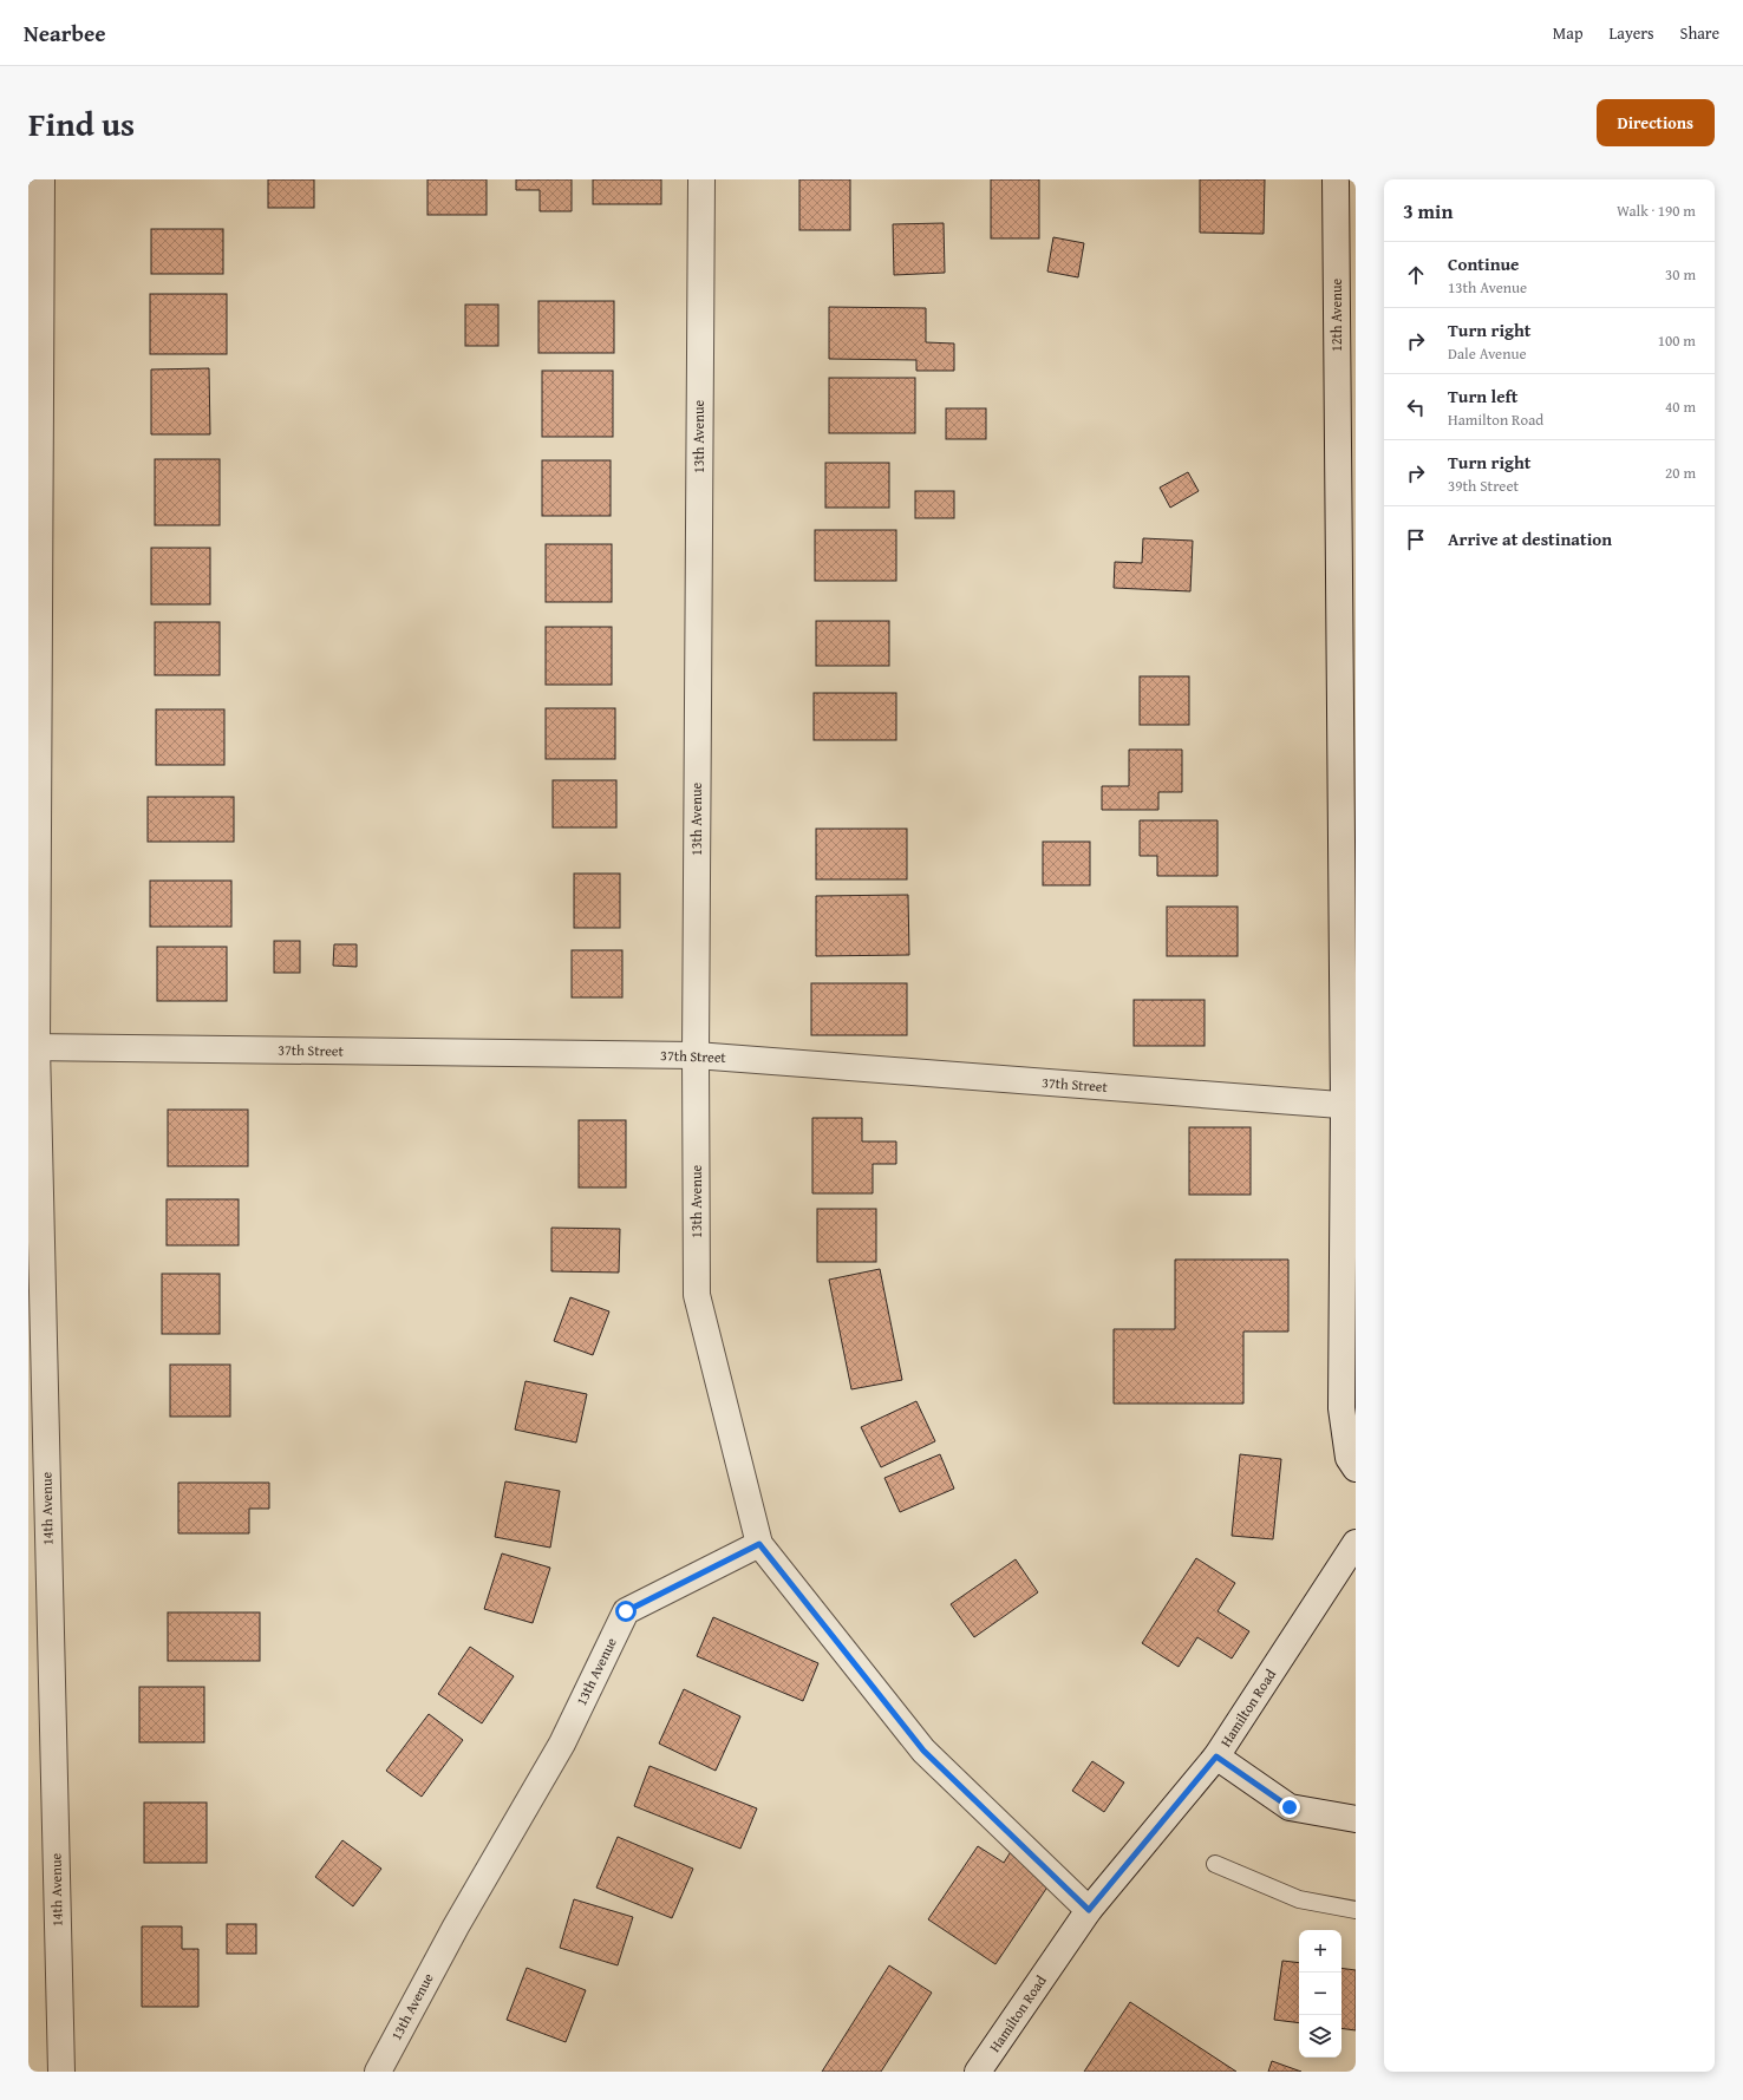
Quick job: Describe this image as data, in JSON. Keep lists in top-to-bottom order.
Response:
{
  "streets": {
    "street": [
      "12th Avenue",
      "13th Avenue",
      "37th Street",
      "14th Avenue",
      "Hamilton Road"
    ]
  },
  "crossings": [
    ["12th Avenue", "37th Street"],
    ["13th Avenue", "37th Street"],
    ["37th Street", "14th Avenue"]
  ],
  "page": {
    "header": "Nearbee",
    "nav": ["Map", "Layers", "Share"],
    "title": "Find us",
    "buttons": "Directions",
    "heading": ["3 min", "Walk · 190 m"],
    "list": [
      ["Continue", "13th Avenue", "30 m"],
      ["Turn right", "Dale Avenue", "100 m"],
      ["Turn left", "Hamilton Road", "40 m"],
      ["Turn right", "39th Street", "20 m"],
      "Arrive at destination"
    ],
    "map_buttons": ["+", "−"]
  }
}
